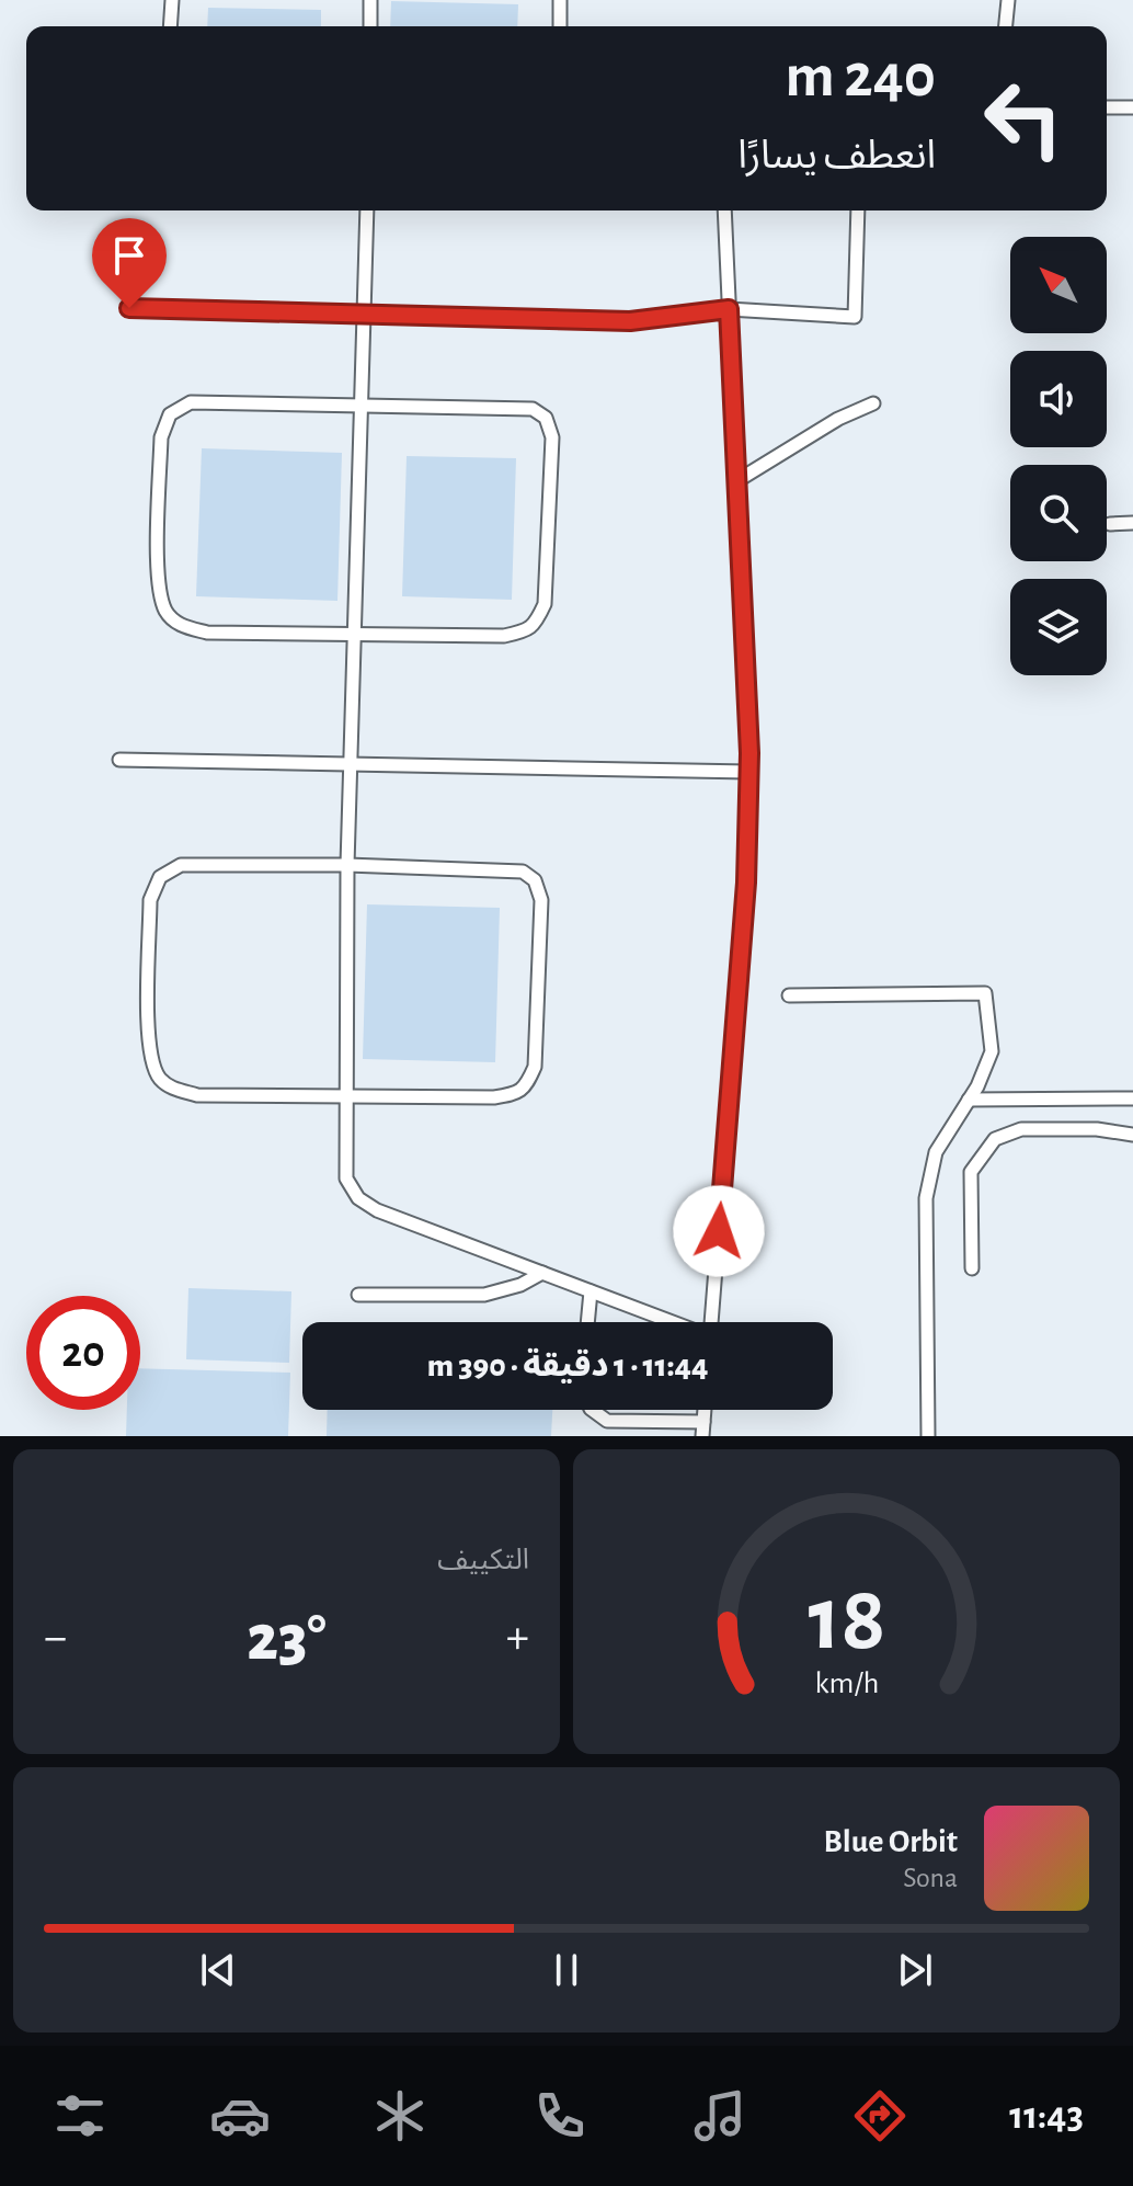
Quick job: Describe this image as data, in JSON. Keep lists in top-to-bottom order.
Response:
{
  "north": "top left",
  "page": {
    "turn": ["240 m", "انعطف يسارًا"],
    "limit": "20",
    "trip": "11:44 · 1 دقيقة · 390 m",
    "tile": "التكييف",
    "heat": ["−", "23°", "+"],
    "song": ["Blue Orbit", "Sona"],
    "tabs": "11:43",
    "gauge": ["18", "km/h"]
  }
}
